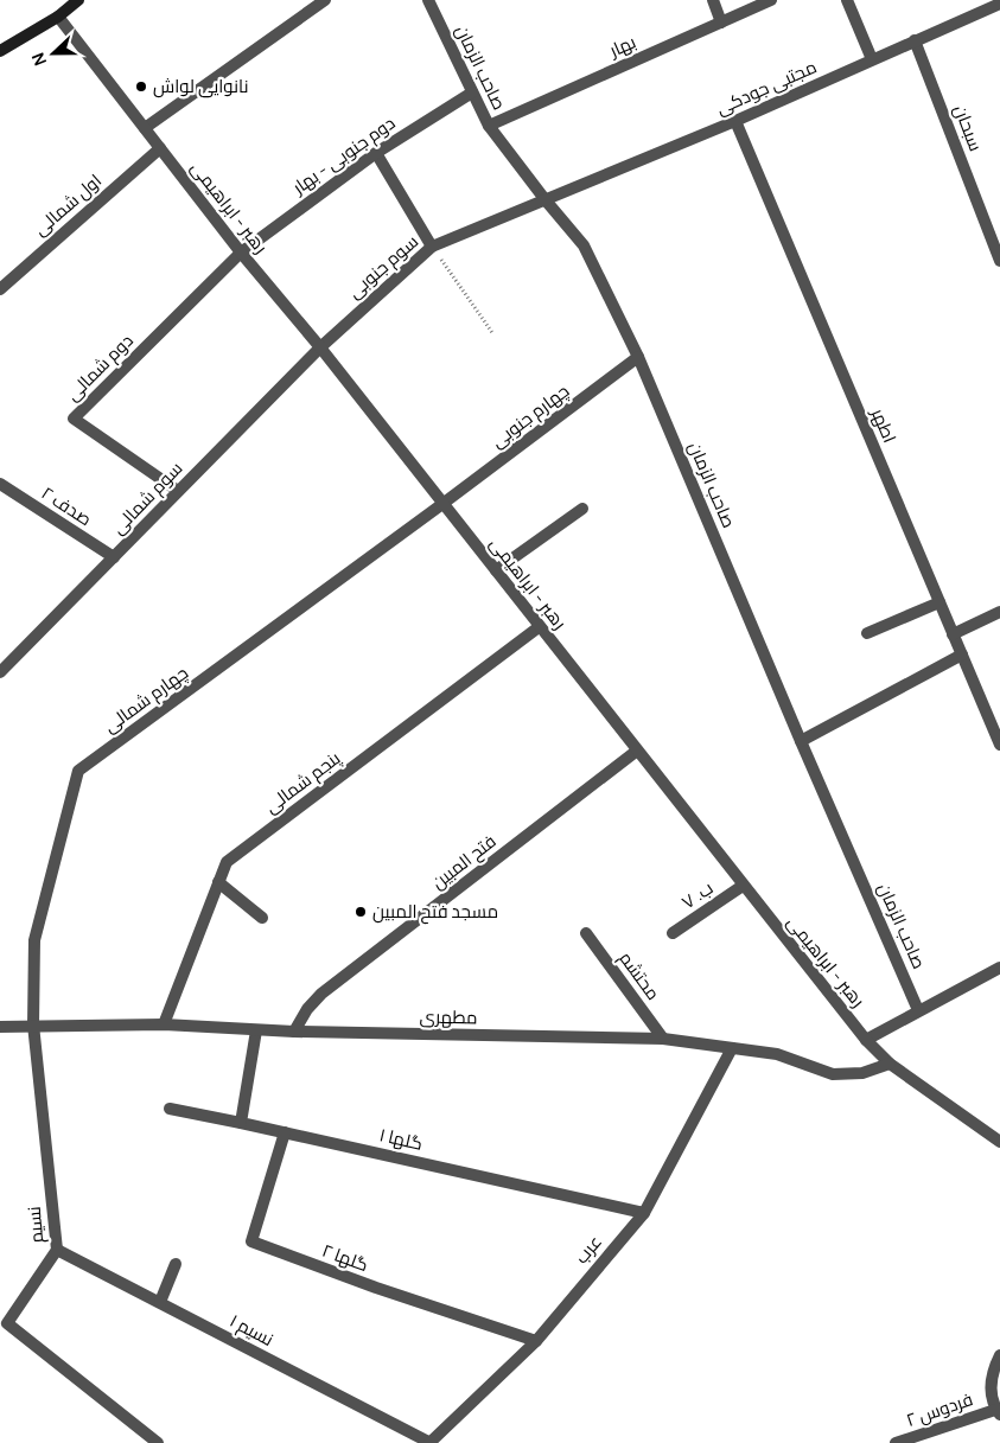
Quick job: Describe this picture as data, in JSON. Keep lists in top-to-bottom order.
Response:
{
  "streets": {
    "street": [
      "بهار",
      "صاحب الزمان",
      "مجتبی جودکی",
      "سبحان",
      "دوم جنوبی - بهار",
      "اول شمالی",
      "رهبر - ابراهیمی",
      "سوم جنوبی",
      "دوم شمالی",
      "چهارم جنوبی",
      "اطهر",
      "سوم شمالی",
      "صدف ۲",
      "چهارم شمالی",
      "پنجم شمالی",
      "فتح المبین",
      "ب. ۷",
      "محتشم",
      "مطهری",
      "گلها ۱",
      "نسیم",
      "عرب",
      "گلها ۲",
      "نسیم ۱",
      "فردوس ۲"
    ]
  },
  "crossings": [
    ["بهار", "صاحب الزمان"],
    ["صاحب الزمان", "مجتبی جودکی"],
    ["صاحب الزمان", "دوم جنوبی - بهار"],
    ["صاحب الزمان", "سوم جنوبی"],
    ["صاحب الزمان", "چهارم جنوبی"],
    ["مجتبی جودکی", "سبحان"],
    ["مجتبی جودکی", "سوم جنوبی"],
    ["مجتبی جودکی", "اطهر"],
    ["دوم جنوبی - بهار", "رهبر - ابراهیمی"],
    ["دوم جنوبی - بهار", "دوم شمالی"],
    ["اول شمالی", "رهبر - ابراهیمی"],
    ["رهبر - ابراهیمی", "سوم جنوبی"],
    ["رهبر - ابراهیمی", "دوم شمالی"],
    ["رهبر - ابراهیمی", "چهارم جنوبی"],
    ["رهبر - ابراهیمی", "سوم شمالی"],
    ["رهبر - ابراهیمی", "چهارم شمالی"],
    ["رهبر - ابراهیمی", "پنجم شمالی"],
    ["رهبر - ابراهیمی", "فتح المبین"],
    ["رهبر - ابراهیمی", "ب. ۷"],
    ["رهبر - ابراهیمی", "مطهری"],
    ["سوم جنوبی", "سوم شمالی"],
    ["دوم شمالی", "سوم شمالی"],
    ["چهارم جنوبی", "چهارم شمالی"],
    ["سوم شمالی", "صدف ۲"],
    ["چهارم شمالی", "مطهری"],
    ["چهارم شمالی", "نسیم"],
    ["پنجم شمالی", "مطهری"],
    ["فتح المبین", "مطهری"],
    ["محتشم", "مطهری"],
    ["مطهری", "نسیم"],
    ["مطهری", "عرب"],
    ["گلها ۱", "عرب"],
    ["گلها ۱", "گلها ۲"],
    ["نسیم", "نسیم ۱"],
    ["عرب", "گلها ۲"],
    ["عرب", "نسیم ۱"]
  ],
  "places": ["نانوایی لواش", "مسجد فتح المبین"],
  "north": "left"
}
